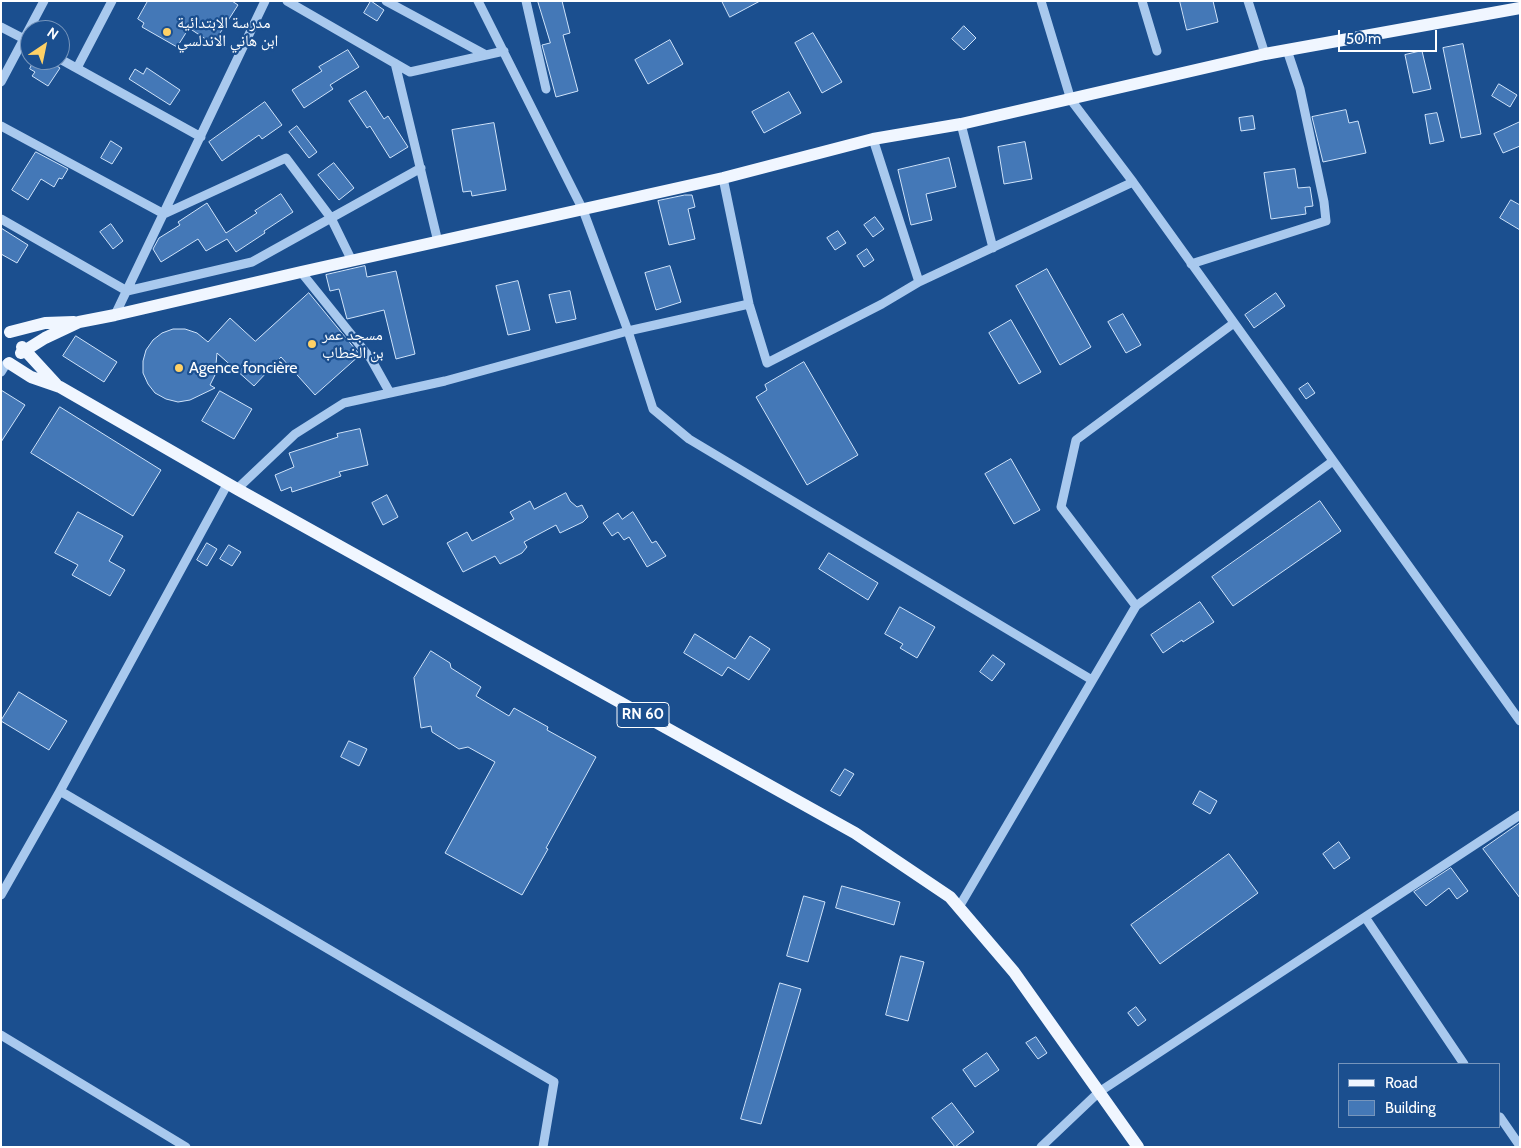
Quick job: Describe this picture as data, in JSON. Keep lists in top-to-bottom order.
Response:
{
  "streets": {
    "main road": ["RN 60"]
  },
  "places": ["مدرسة الابتدائية ابن هاني الاندلسي", "مسجد عمر بن الخطاب", "Agence foncière"],
  "legend": ["Road", "Building"],
  "scale_bar": "50 m",
  "north": "top right"
}
